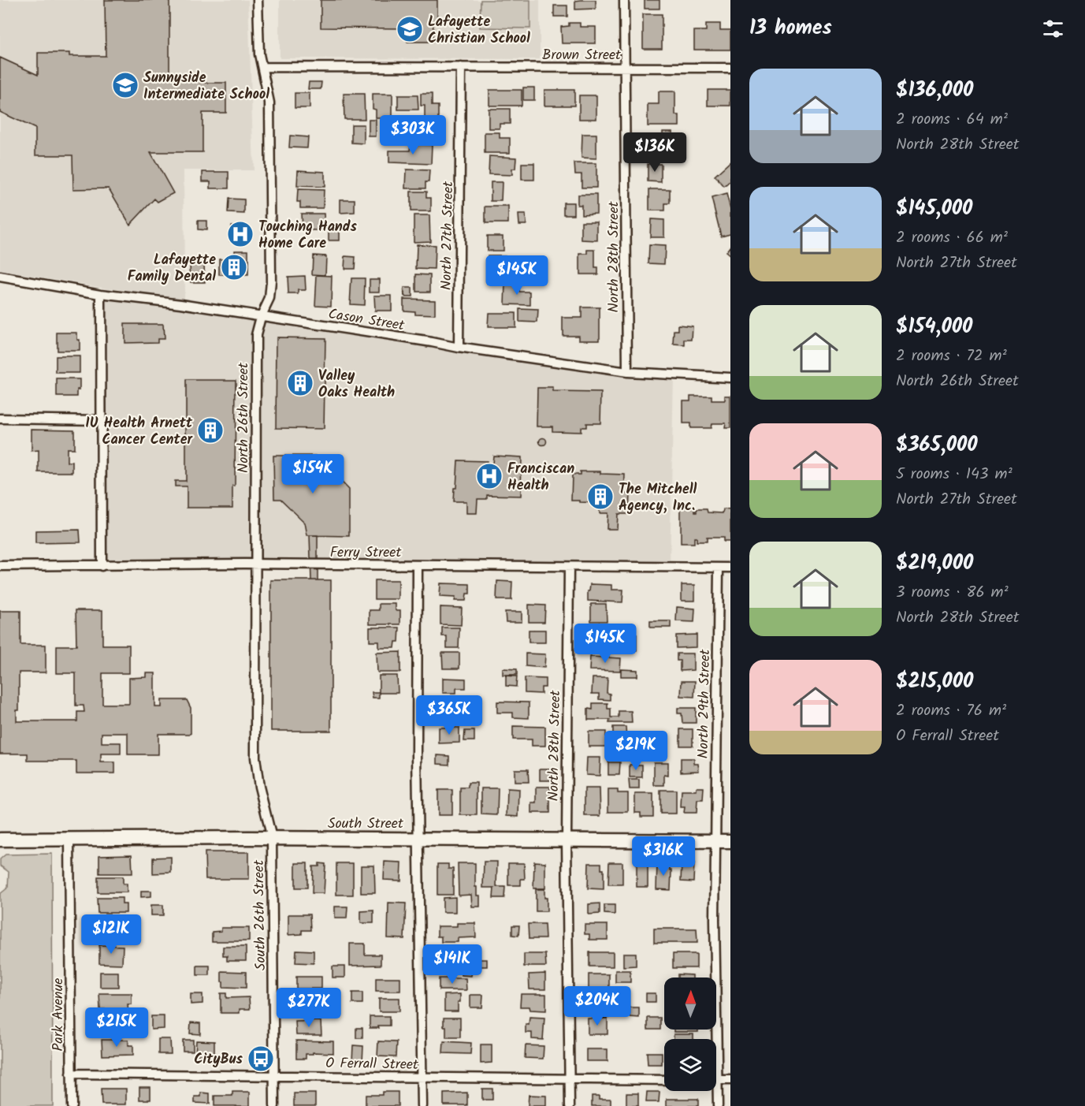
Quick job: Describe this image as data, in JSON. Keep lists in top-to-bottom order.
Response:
{
  "streets": {
    "main road": ["South Street"],
    "street": [
      "Brown Street",
      "North 27th Street",
      "North 28th Street",
      "Cason Street",
      "North 26th Street",
      "Ferry Street",
      "North 29th Street",
      "South 26th Street",
      "Park Avenue",
      "O Ferrall Street"
    ]
  },
  "crossings": [
    ["Brown Street", "North 27th Street"],
    ["Brown Street", "North 28th Street"],
    ["Brown Street", "North 26th Street"],
    ["North 27th Street", "Cason Street"],
    ["North 28th Street", "Cason Street"],
    ["North 28th Street", "Ferry Street"],
    ["North 28th Street", "South Street"],
    ["North 28th Street", "O Ferrall Street"],
    ["Cason Street", "North 26th Street"],
    ["North 26th Street", "Ferry Street"],
    ["North 26th Street", "South Street"],
    ["North 26th Street", "South 26th Street"],
    ["Ferry Street", "North 29th Street"],
    ["North 29th Street", "South Street"],
    ["South Street", "South 26th Street"],
    ["South Street", "Park Avenue"],
    ["South 26th Street", "O Ferrall Street"],
    ["Park Avenue", "O Ferrall Street"]
  ],
  "places": {
    "school or university": ["Lafayette Christian School", "Sunnyside Intermediate School"],
    "hospital": ["Touching Hands Home Care", "Franciscan Health"],
    "building": [
      "Lafayette Family Dental",
      "Valley Oaks Health",
      "IU Health Arnett Cancer Center",
      "The Mitchell Agency, Inc."
    ],
    "bus stop": ["CityBus"]
  },
  "north": "top",
  "page": {
    "heading": "13 homes",
    "list": [
      {
        "name": "$136,000",
        "note": "2 rooms · 64 m² · North 28th Street"
      },
      {
        "name": "$145,000",
        "note": "2 rooms · 66 m² · North 27th Street"
      },
      {
        "name": "$154,000",
        "note": "2 rooms · 72 m² · North 26th Street"
      },
      {
        "name": "$365,000",
        "note": "5 rooms · 143 m² · North 27th Street"
      },
      {
        "name": "$219,000",
        "note": "3 rooms · 86 m² · North 28th Street"
      },
      {
        "name": "$215,000",
        "note": "2 rooms · 76 m² · O Ferrall Street"
      }
    ],
    "price": [
      "$303K",
      "$136K",
      "$145K",
      "$154K",
      "$145K",
      "$365K",
      "$219K",
      "$316K",
      "$121K",
      "$141K",
      "$204K",
      "$277K",
      "$215K"
    ]
  }
}
